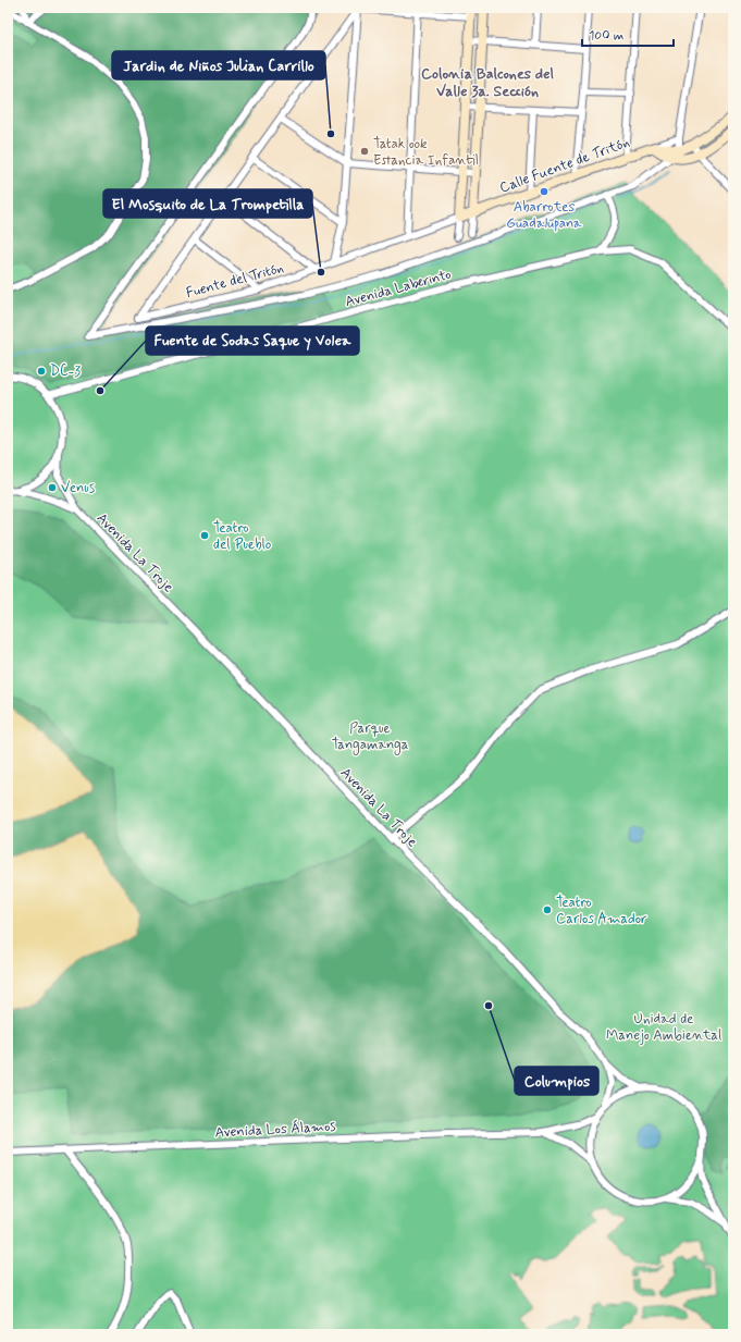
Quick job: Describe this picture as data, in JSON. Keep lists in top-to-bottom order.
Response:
{
  "streets": {
    "street": [
      "Calle Fuente de Tritón",
      "Fuente del Tritón",
      "Avenida Laberinto",
      "Avenida La Troje",
      "Avenida Los Álamos"
    ]
  },
  "crossings": [
    ["Calle Fuente de Tritón", "Fuente del Tritón"],
    ["Avenida La Troje", "Avenida Los Álamos"]
  ],
  "districts": ["Colonia Balcones del Valle 3a. Sección"],
  "parks": ["Parque Tangamanga", "Unidad de Manejo Ambiental"],
  "places": [
    "Jardin de Niños Julian Carrillo",
    "Tatak ook Estancia Infantil",
    "Abarrotes Guadalupana",
    "El Mosquito de La Trompetilla",
    "DC-3",
    "Fuente de Sodas Saque y Volea",
    "Venus",
    "Teatro del Pueblo",
    "Teatro Carlos Amador",
    "Columpios"
  ],
  "scale_bar": "100 m"
}
